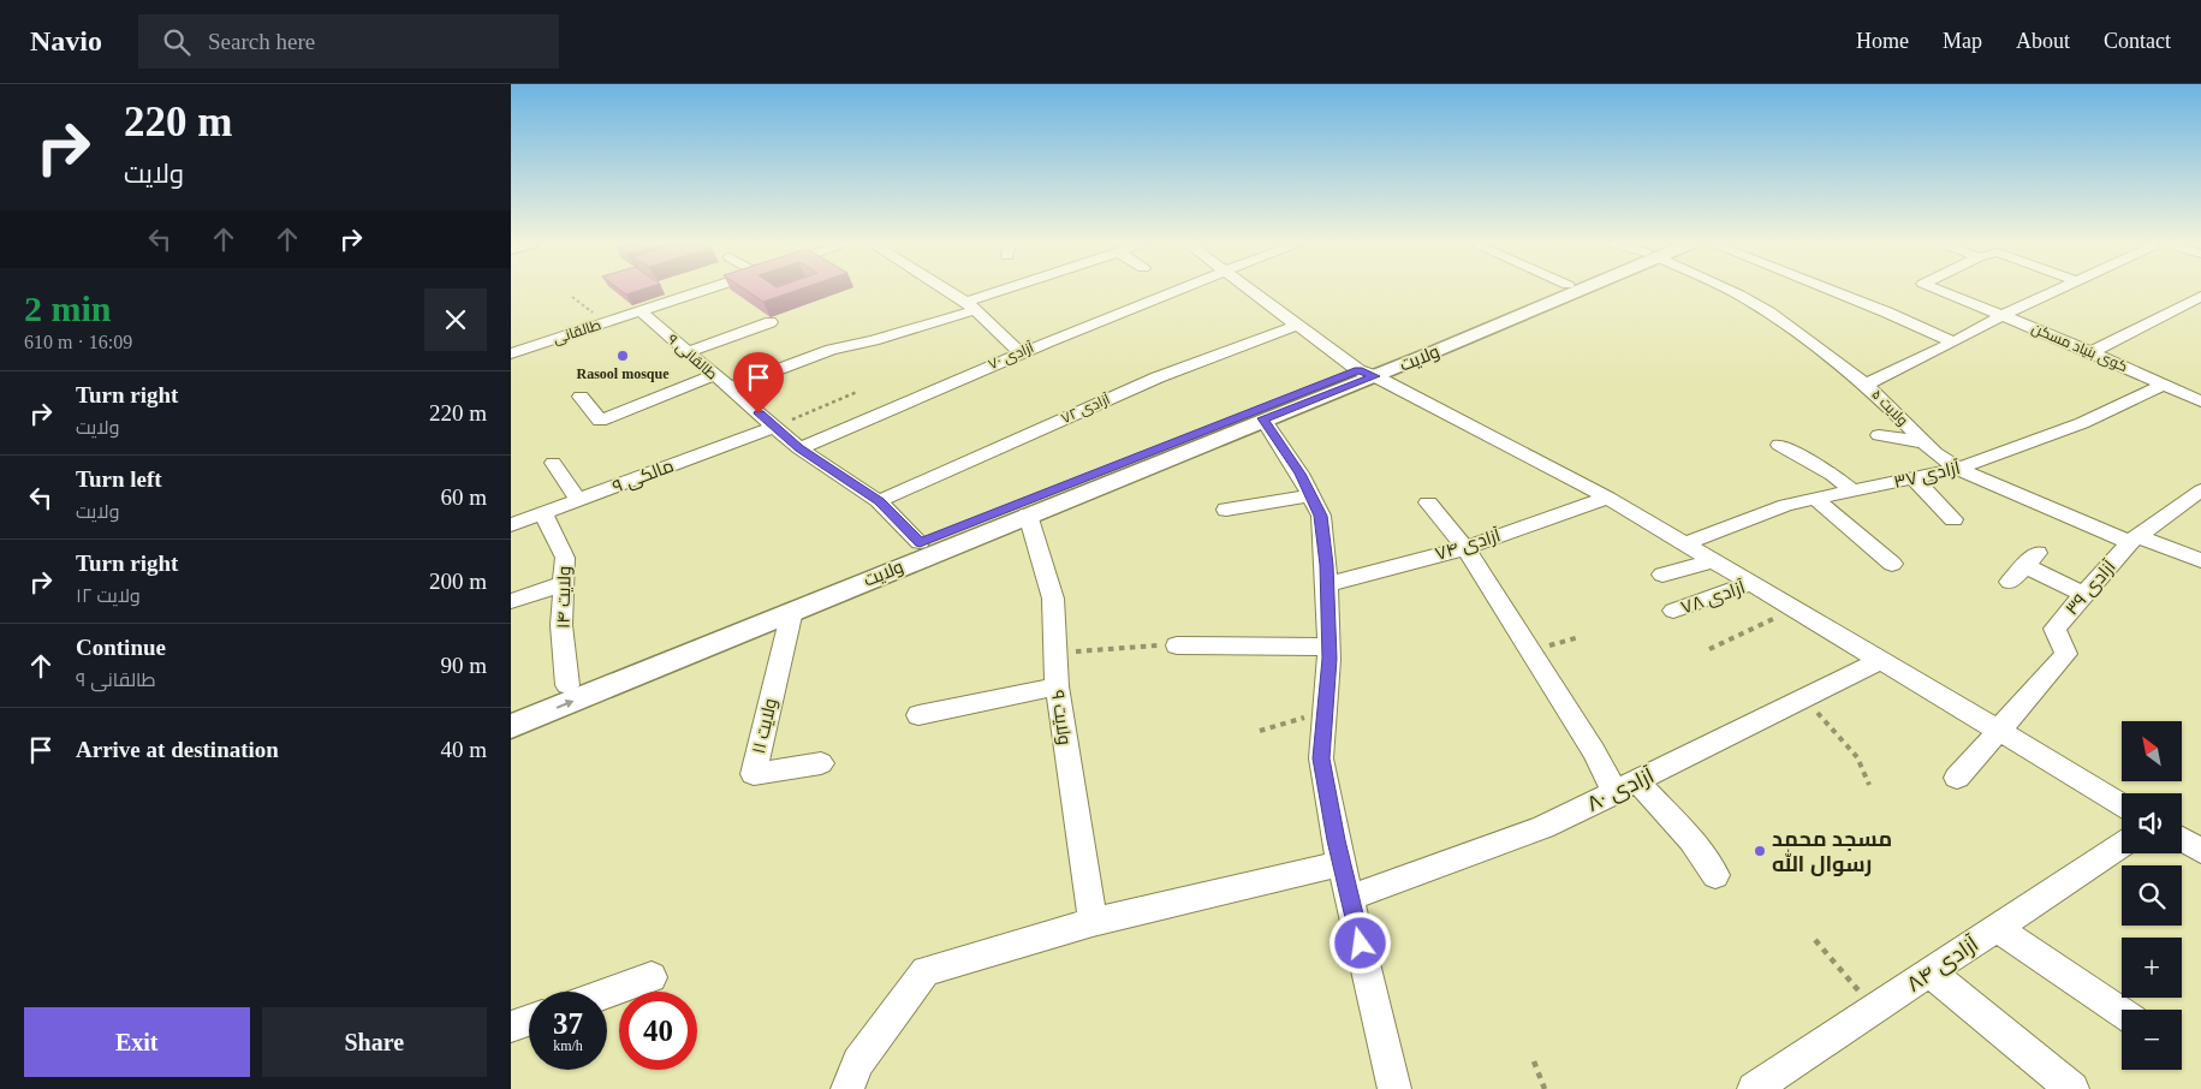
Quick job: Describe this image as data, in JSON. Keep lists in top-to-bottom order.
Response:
{
  "streets": {
    "main road": ["ولایت"],
    "street": [
      "طالقانی",
      "کوی بنیاد مسکن",
      "آزادی ۷۰",
      "طالقانی ۹",
      "ولایت ۵",
      "آزادی ۷۲",
      "آزادی ۳۷",
      "مالکی ۹",
      "آزادی ۷۴",
      "آزادی ۳۹",
      "ولایت ۱۴",
      "آزادی ۷۸",
      "ولایت ۹",
      "ولایت ۱۱",
      "آزادی ۸۰",
      "آزادی ۸۴"
    ]
  },
  "crossings": [
    ["طالقانی", "طالقانی ۹"],
    ["کوی بنیاد مسکن", "آزادی ۳۷"],
    ["آزادی ۷۰", "طالقانی ۹"],
    ["طالقانی ۹", "ولایت"],
    ["طالقانی ۹", "آزادی ۷۲"],
    ["طالقانی ۹", "مالکی ۹"],
    ["ولایت", "ولایت ۱۴"],
    ["ولایت", "ولایت ۹"],
    ["ولایت", "ولایت ۱۱"],
    ["ولایت ۵", "آزادی ۳۷"],
    ["ولایت ۵", "آزادی ۳۹"],
    ["مالکی ۹", "ولایت ۱۴"]
  ],
  "places": ["Rasool mosque", "مسجد محمد رسوال الله"],
  "north": "top left",
  "page": {
    "header": "Navio",
    "search": "Search here",
    "nav": [
      "Home",
      "Map",
      "About",
      "Contact"
    ],
    "turn": ["220 m", "ولایت"],
    "heading": ["2 min", "610 m · 16:09"],
    "list": [
      {
        "name": "Turn right",
        "note": "ولایت",
        "value": "220 m"
      },
      {
        "name": "Turn left",
        "note": "ولایت",
        "value": "60 m"
      },
      {
        "name": "Turn right",
        "note": "ولایت ۱۲",
        "value": "200 m"
      },
      {
        "name": "Continue",
        "note": "طالقانی ۹",
        "value": "90 m"
      },
      {
        "name": "Arrive at destination",
        "value": "40 m"
      }
    ],
    "map_buttons": ["+", "−"],
    "speed": "37 km/h",
    "limit": "40",
    "buttons": ["Exit", "Share"]
  }
}
